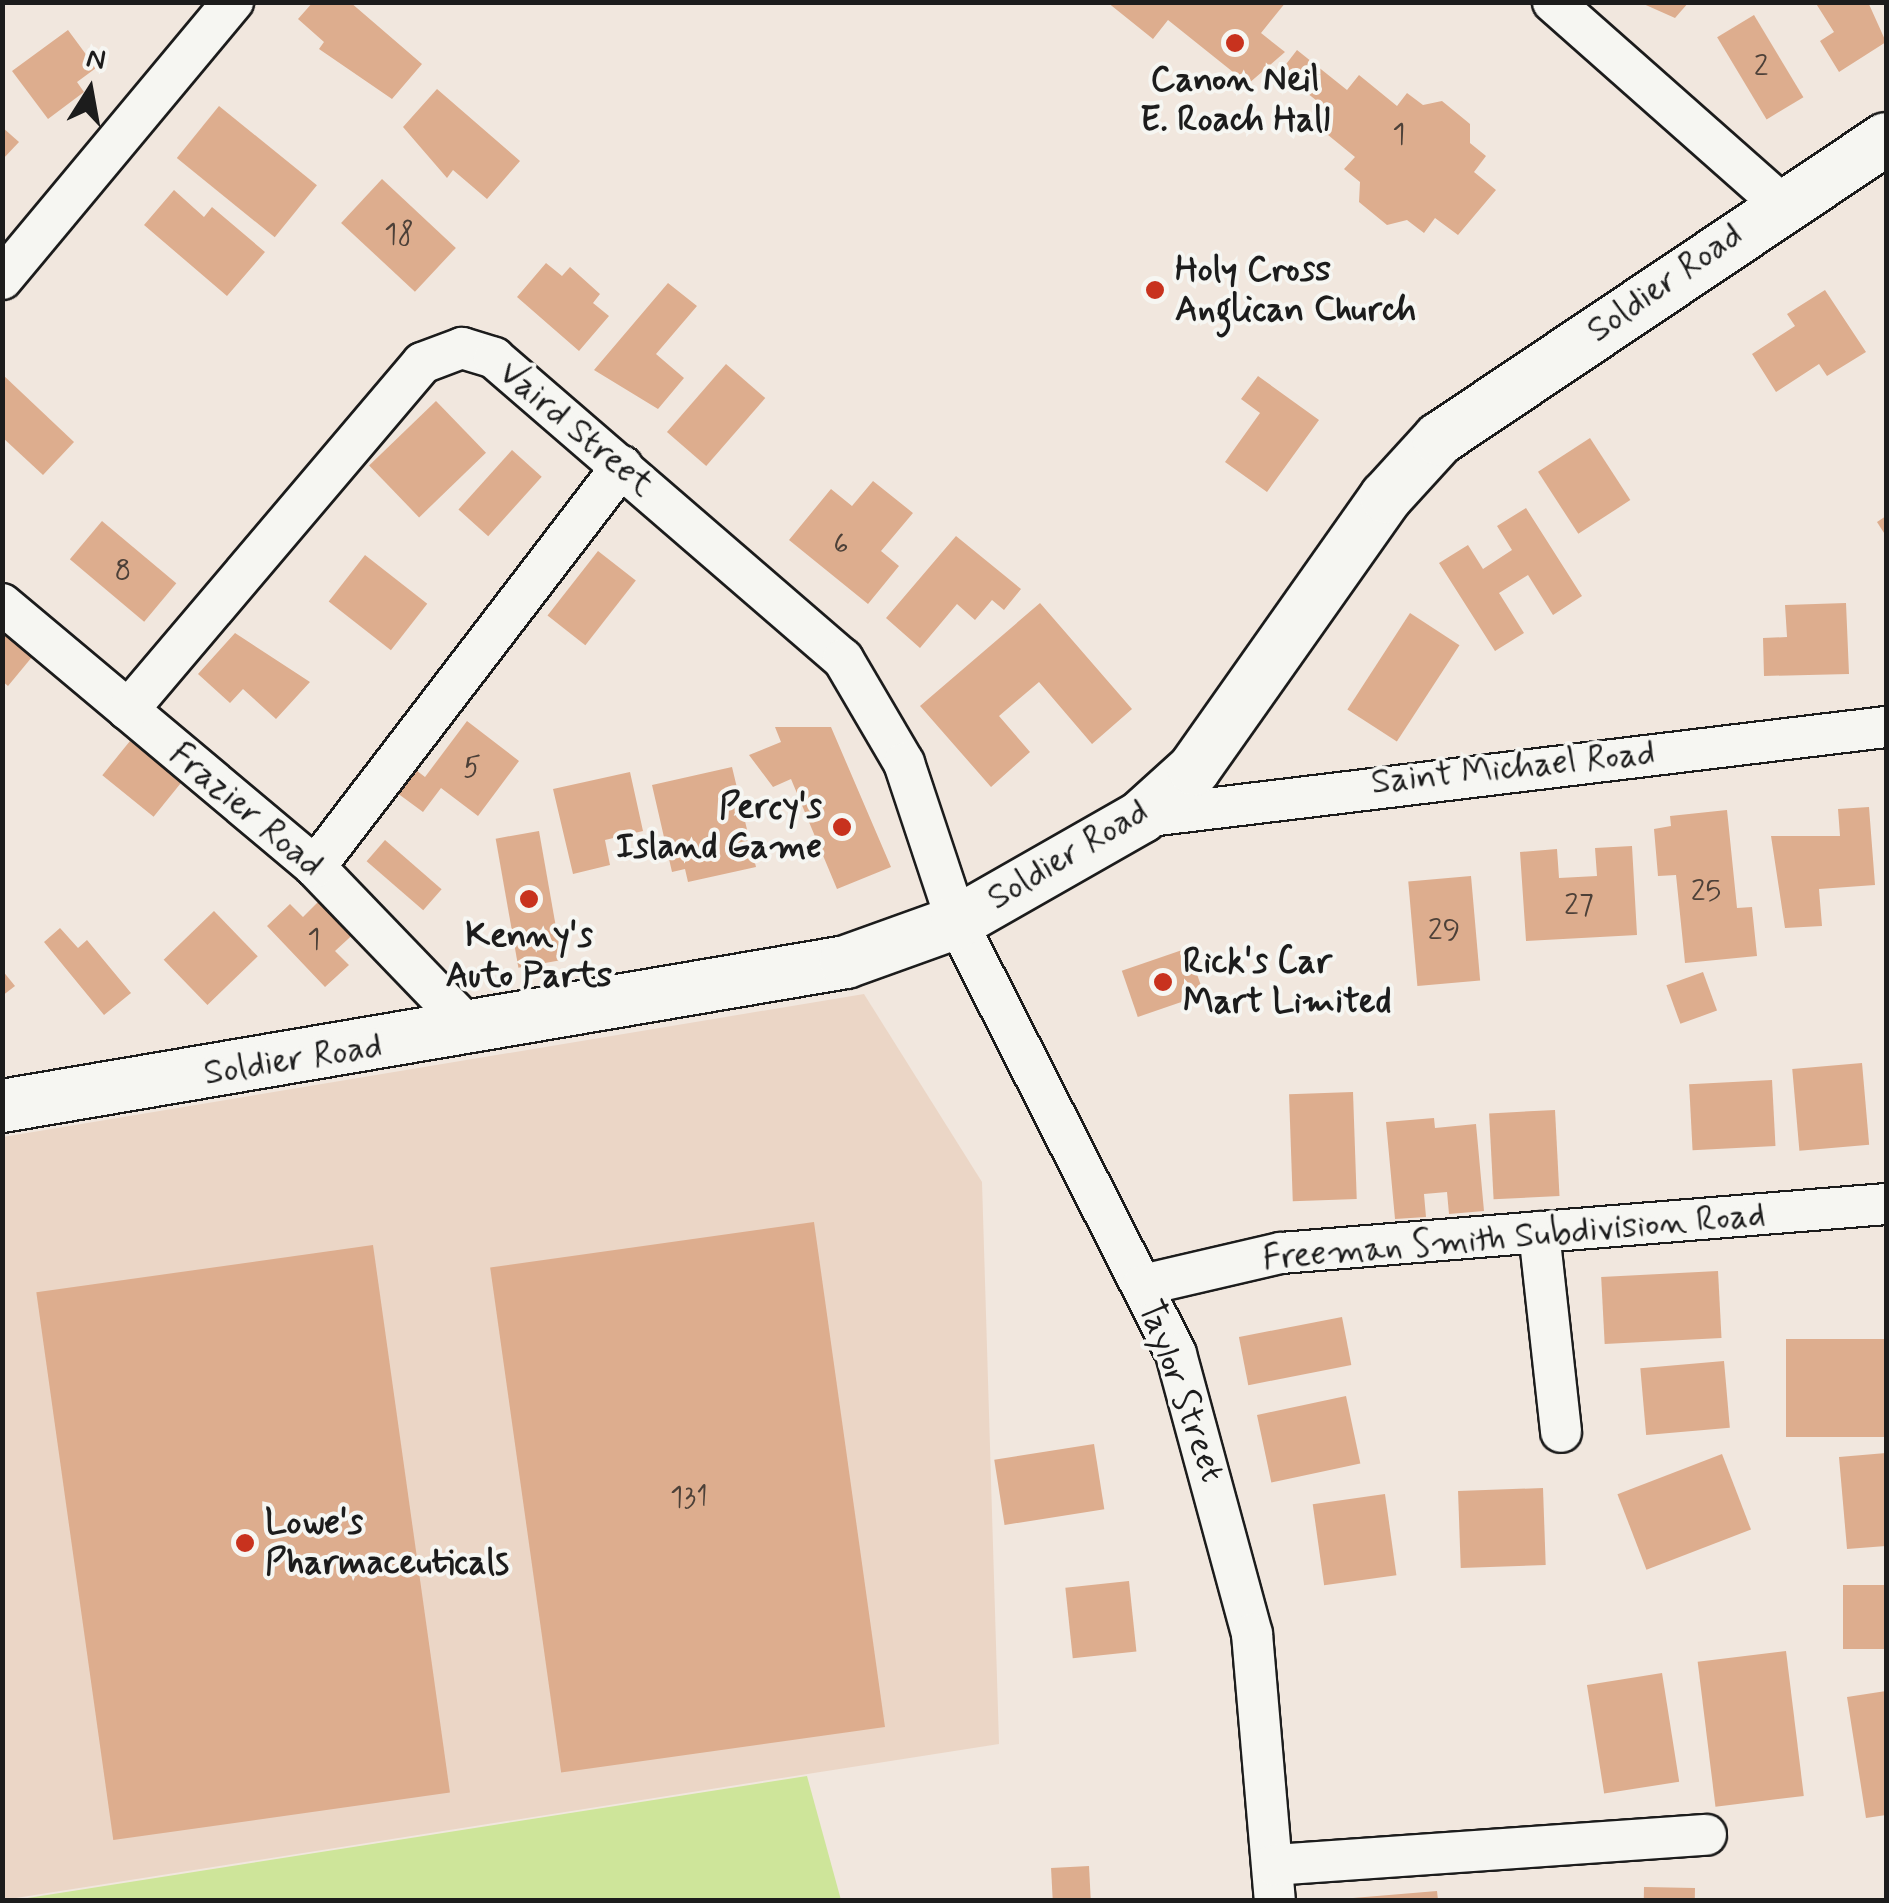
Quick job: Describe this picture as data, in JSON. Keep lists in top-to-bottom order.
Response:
{
  "streets": {
    "main road": ["Soldier Road"],
    "street": [
      "Vaird Street",
      "Saint Michael Road",
      "Frazier Road",
      "Freeman Smith Subdivision Road",
      "Taylor Street"
    ]
  },
  "crossings": [
    ["Soldier Road", "Vaird Street"],
    ["Soldier Road", "Saint Michael Road"],
    ["Soldier Road", "Frazier Road"],
    ["Soldier Road", "Taylor Street"],
    ["Vaird Street", "Frazier Road"],
    ["Vaird Street", "Taylor Street"],
    ["Freeman Smith Subdivision Road", "Taylor Street"]
  ],
  "places": [
    "Canon Neil E. Roach Hall",
    "Holy Cross Anglican Church",
    "Percy's Island Game",
    "Kenny's Auto Parts",
    "Rick's Car Mart Limited",
    "Lowe's Pharmaceuticals"
  ],
  "house_numbers": [
    "2",
    "1",
    "18",
    "6",
    "8",
    "5",
    "25",
    "27",
    "29",
    "1",
    "131"
  ],
  "north": "top"
}
